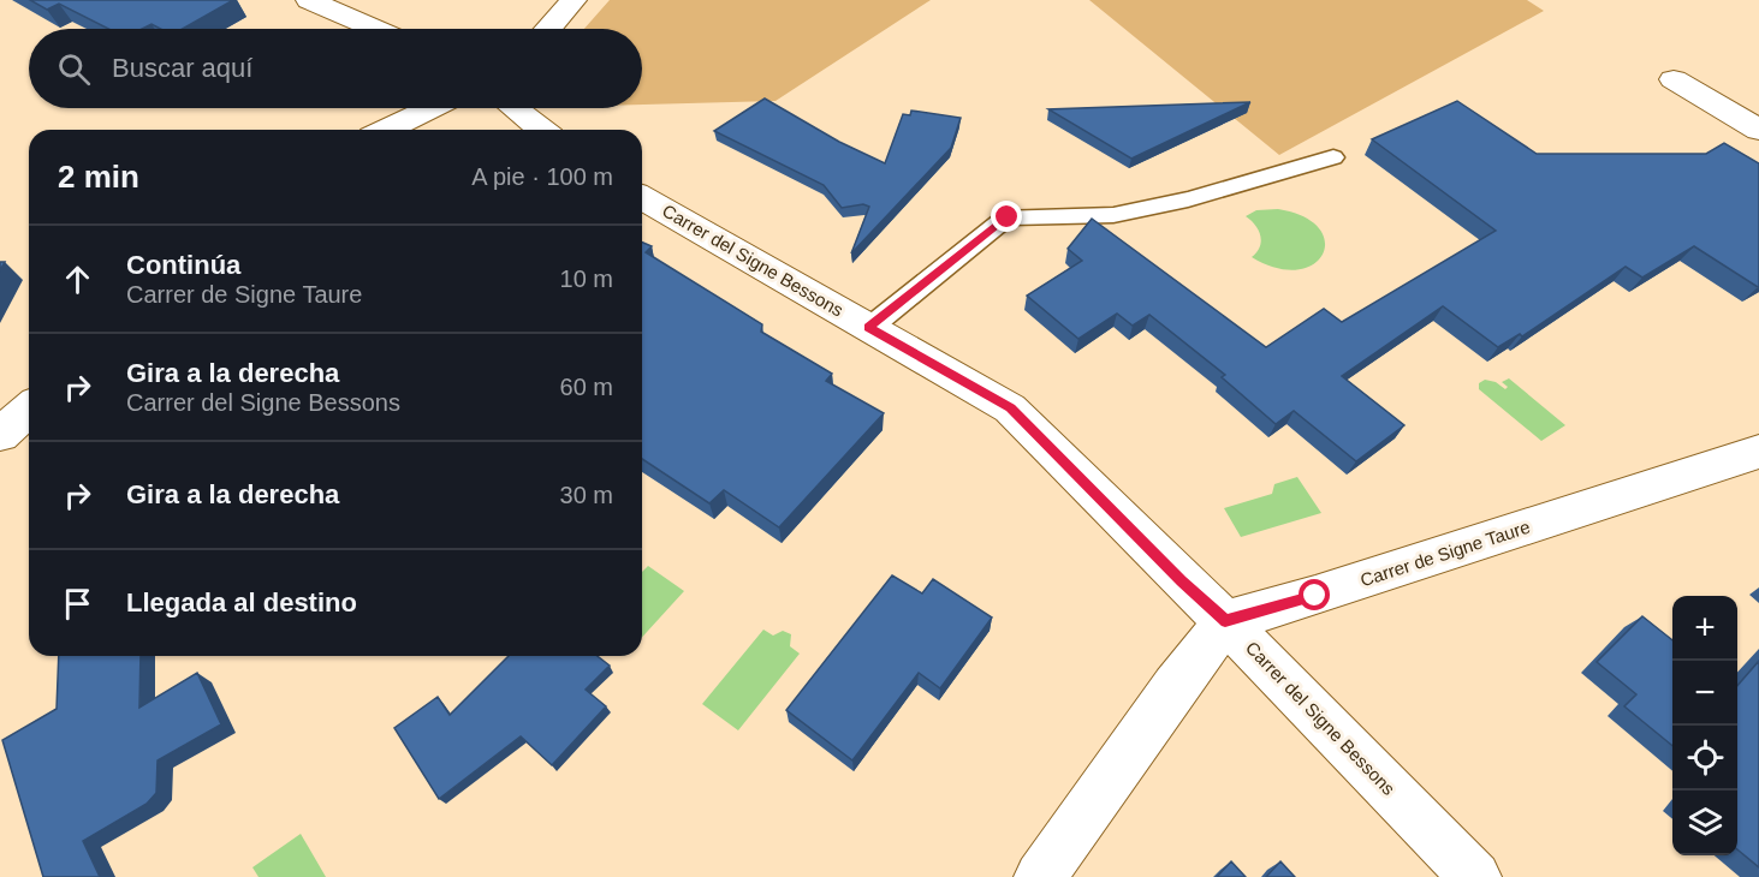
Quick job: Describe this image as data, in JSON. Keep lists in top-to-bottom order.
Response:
{
  "streets": {
    "street": ["Carrer del Signe Bessons", "Carrer de Signe Taure"]
  },
  "crossings": [
    ["Carrer del Signe Bessons", "Carrer de Signe Taure"]
  ],
  "page": {
    "search": "Buscar aquí",
    "heading": ["2 min", "A pie · 100 m"],
    "list": [
      ["Continúa", "Carrer de Signe Taure", "10 m"],
      ["Gira a la derecha", "Carrer del Signe Bessons", "60 m"],
      ["Gira a la derecha", "30 m"],
      "Llegada al destino"
    ],
    "map_buttons": ["+", "−"]
  }
}
